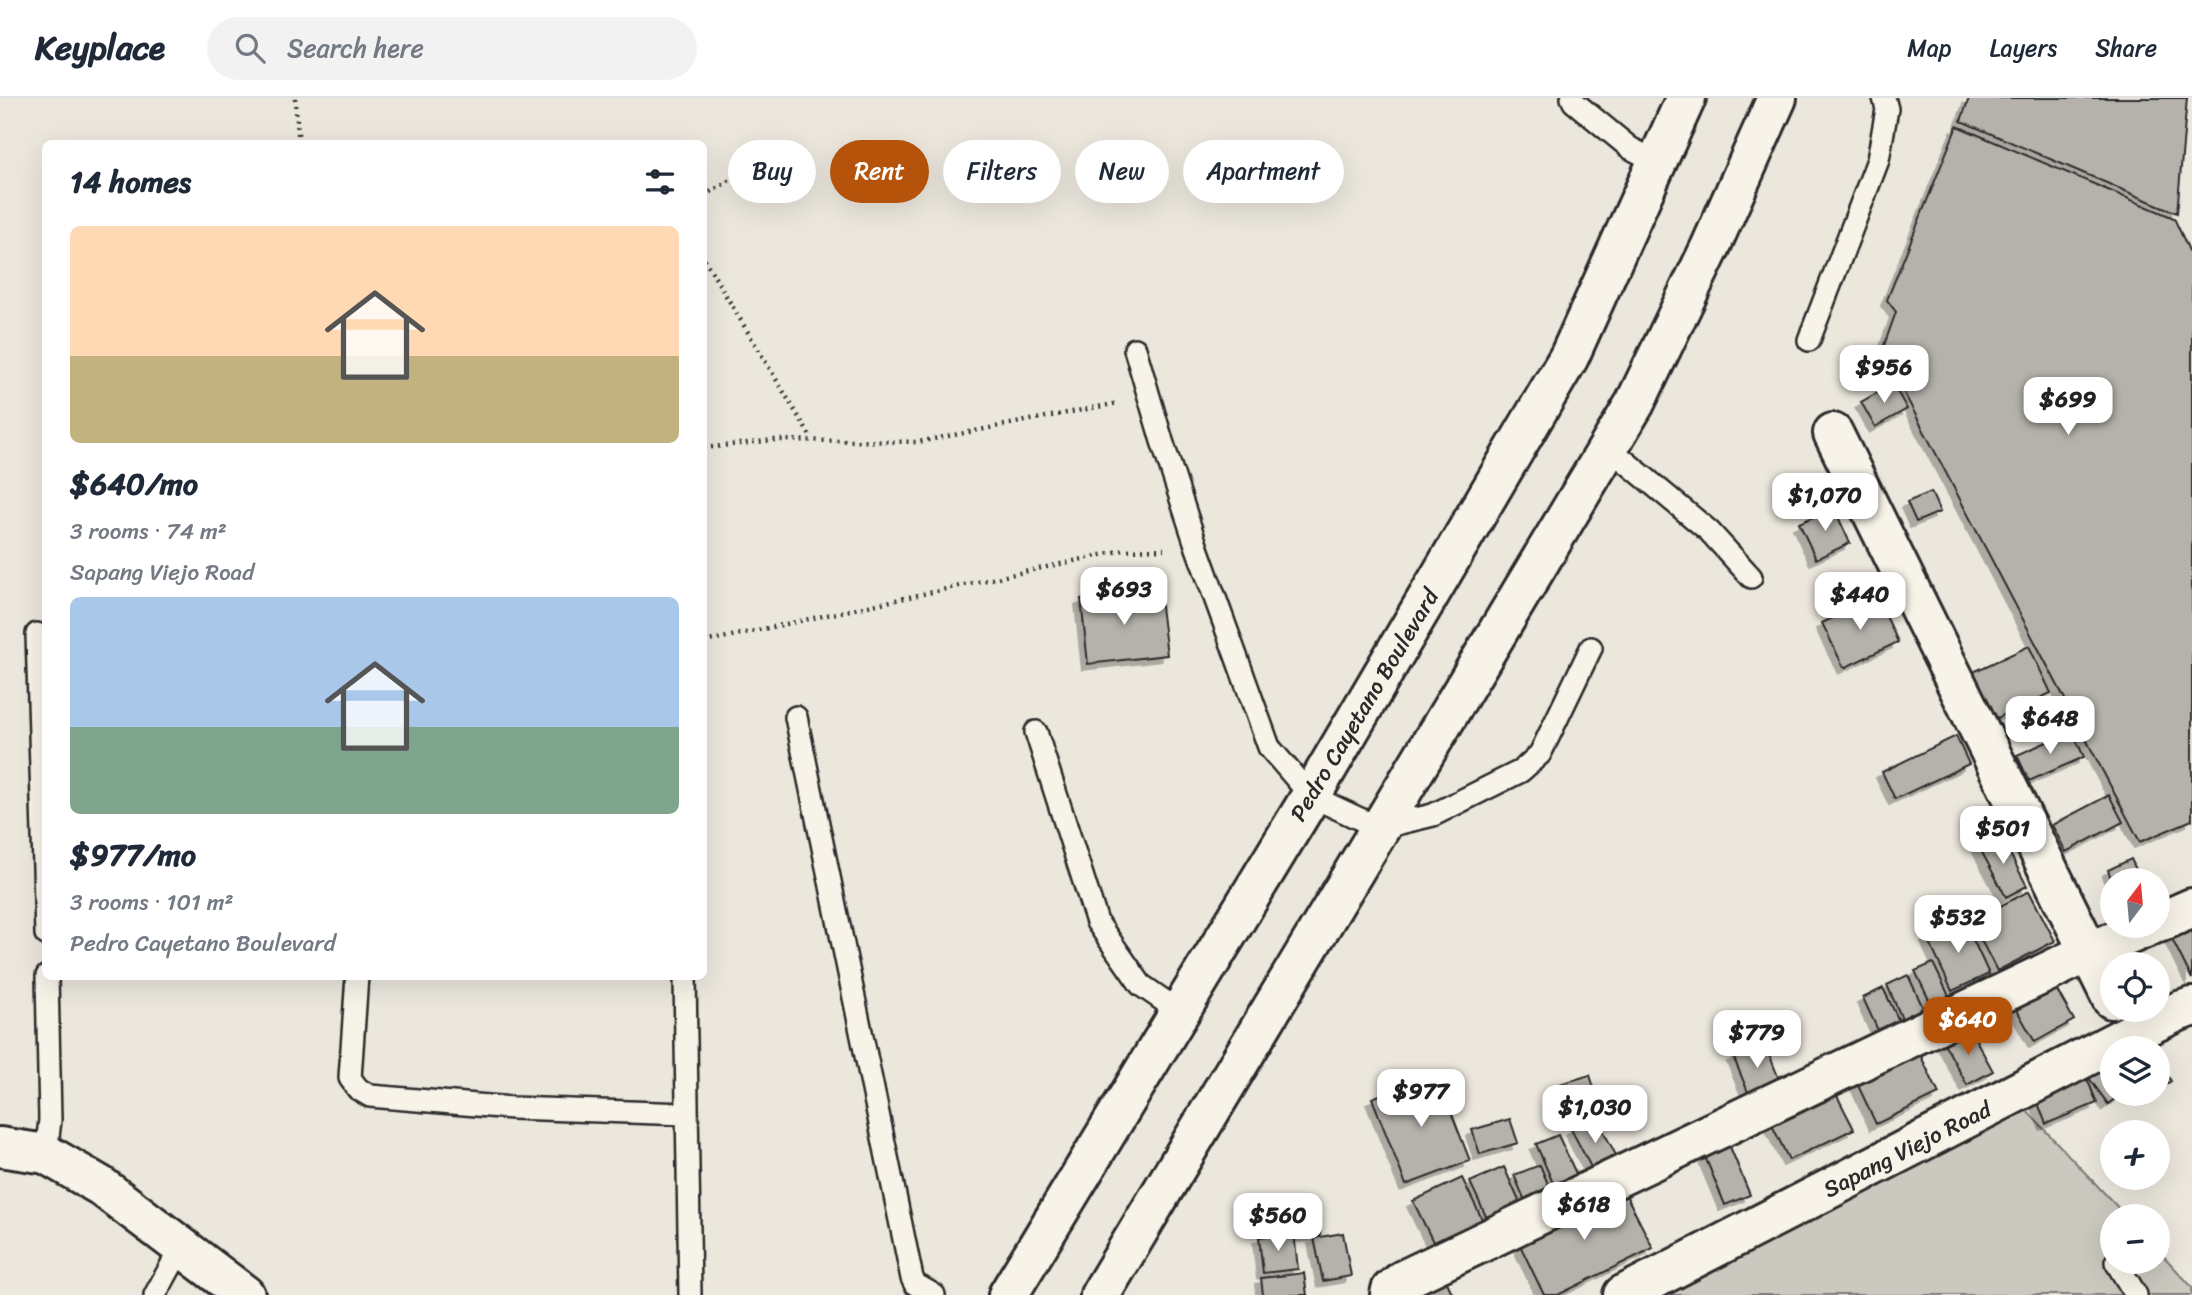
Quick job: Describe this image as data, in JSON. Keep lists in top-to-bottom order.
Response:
{
  "streets": {
    "main road": ["Pedro Cayetano Boulevard", "Sapang Viejo Road"]
  },
  "north": "top",
  "page": {
    "header": "Keyplace",
    "search": "Search here",
    "nav": ["Map", "Layers", "Share"],
    "chip": [
      "Buy",
      "Rent",
      "Filters",
      "New",
      "Apartment"
    ],
    "heading": "14 homes",
    "list": [
      {
        "name": "$640/mo",
        "note": "3 rooms · 74 m² · Sapang Viejo Road"
      },
      {
        "name": "$977/mo",
        "note": "3 rooms · 101 m² · Pedro Cayetano Boulevard"
      }
    ],
    "price": [
      "$956",
      "$699",
      "$1,070",
      "$693",
      "$440",
      "$648",
      "$501",
      "$532",
      "$640",
      "$779",
      "$977",
      "$1,030",
      "$618",
      "$560"
    ],
    "map_buttons": ["+", "−"]
  }
}
